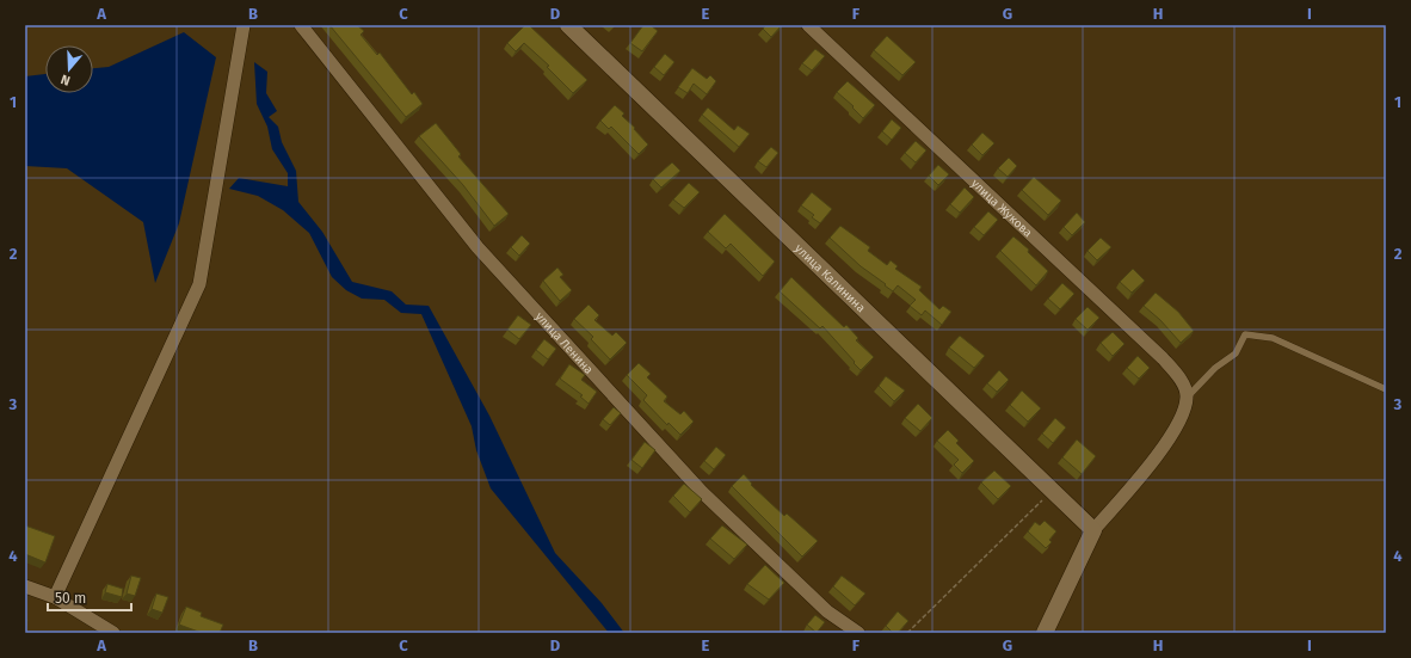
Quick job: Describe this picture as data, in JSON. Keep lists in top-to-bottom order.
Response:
{
  "streets": {
    "street": ["улица Жукова", "улица Калинина", "улица Ленина"]
  },
  "scale_bar": "50 m",
  "north": "bottom",
  "grid": {
    "columns": [
      "A",
      "B",
      "C",
      "D",
      "E",
      "F",
      "G",
      "H",
      "I"
    ],
    "rows": [
      "1",
      "2",
      "3",
      "4"
    ]
  }
}
